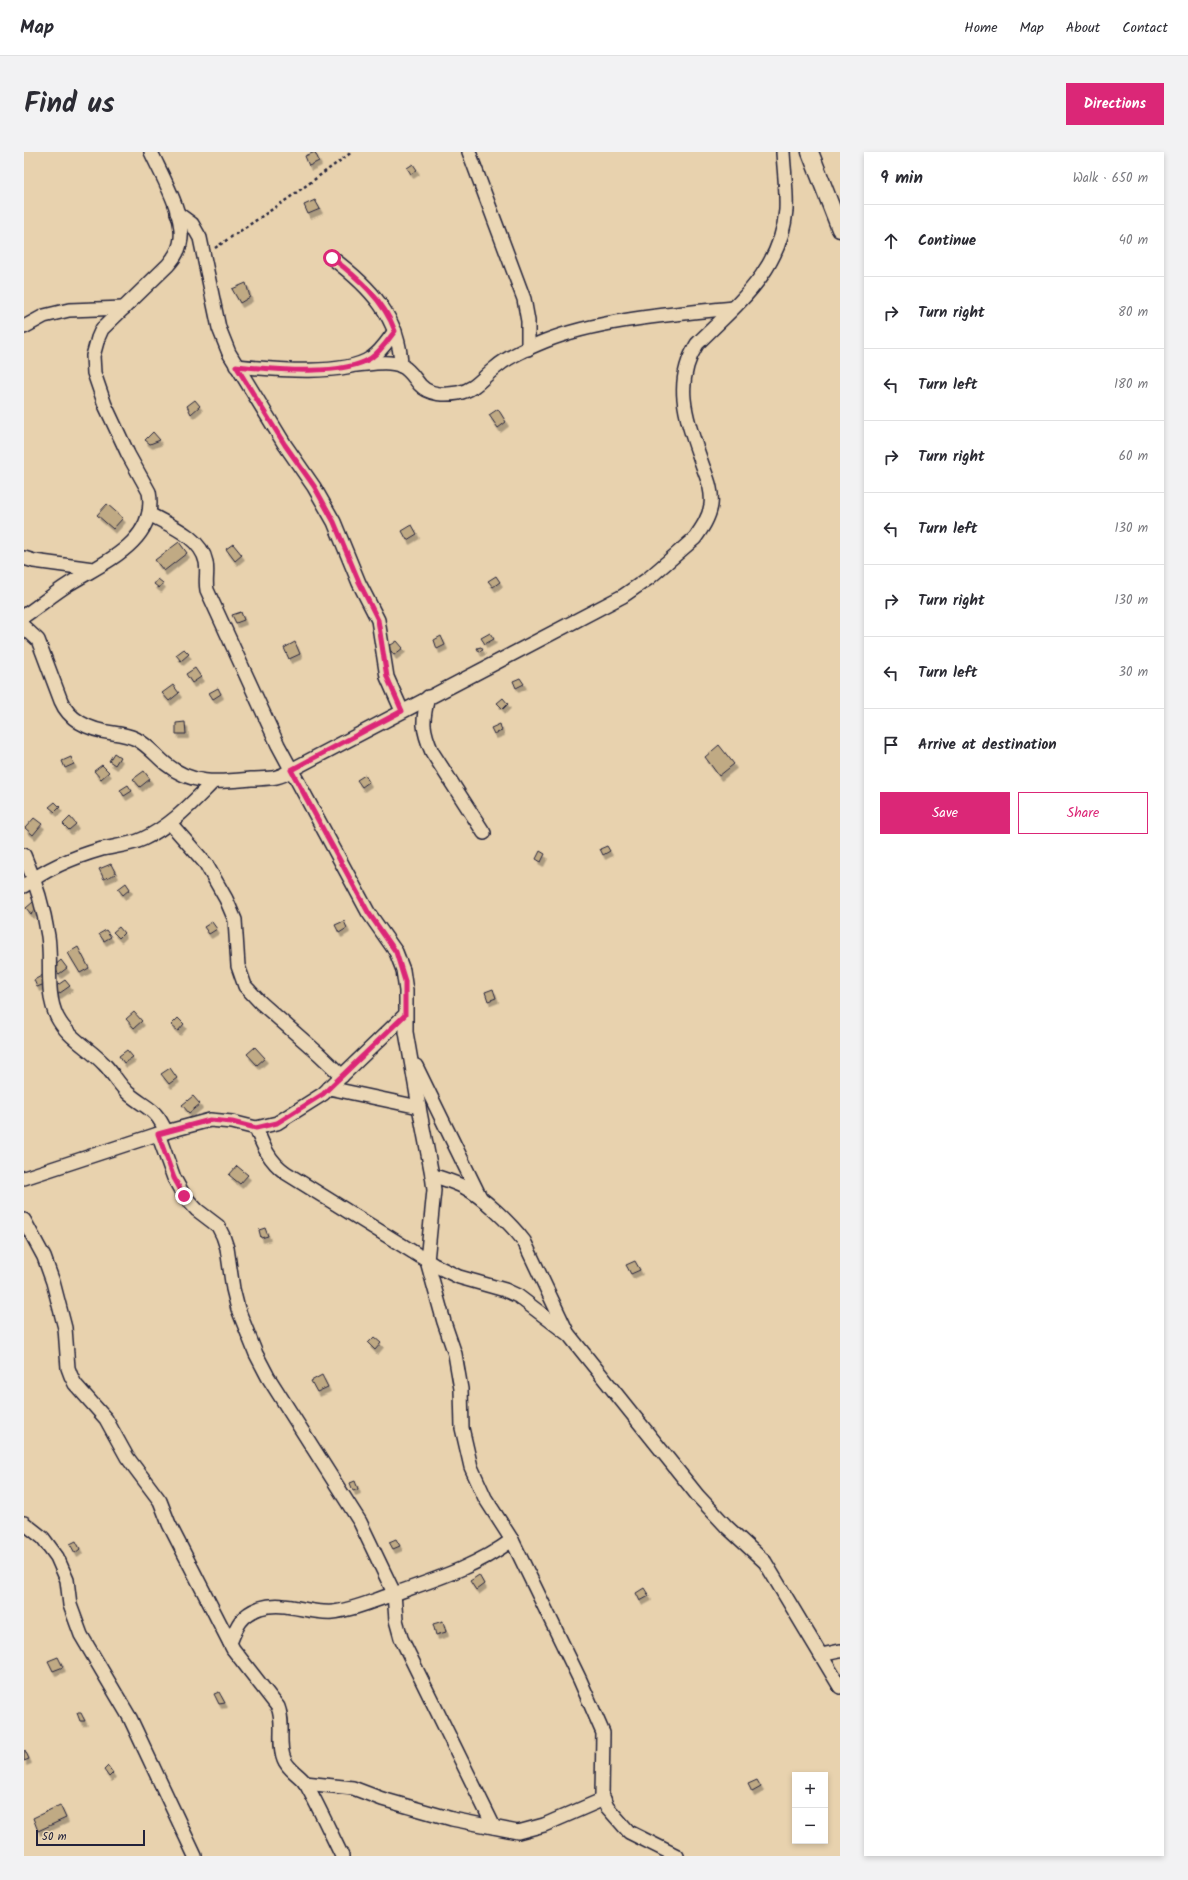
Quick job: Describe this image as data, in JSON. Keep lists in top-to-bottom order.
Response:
{
  "scale_bar": "50 m",
  "page": {
    "header": "Map",
    "nav": [
      "Home",
      "Map",
      "About",
      "Contact"
    ],
    "title": "Find us",
    "buttons": [
      "Directions",
      ["Save", "Share"]
    ],
    "heading": ["9 min", "Walk · 650 m"],
    "list": [
      ["Continue", "40 m"],
      ["Turn right", "80 m"],
      ["Turn left", "180 m"],
      ["Turn right", "60 m"],
      ["Turn left", "130 m"],
      ["Turn right", "130 m"],
      ["Turn left", "30 m"],
      "Arrive at destination"
    ],
    "map_buttons": ["+", "−"],
    "scale": "50 m"
  }
}
